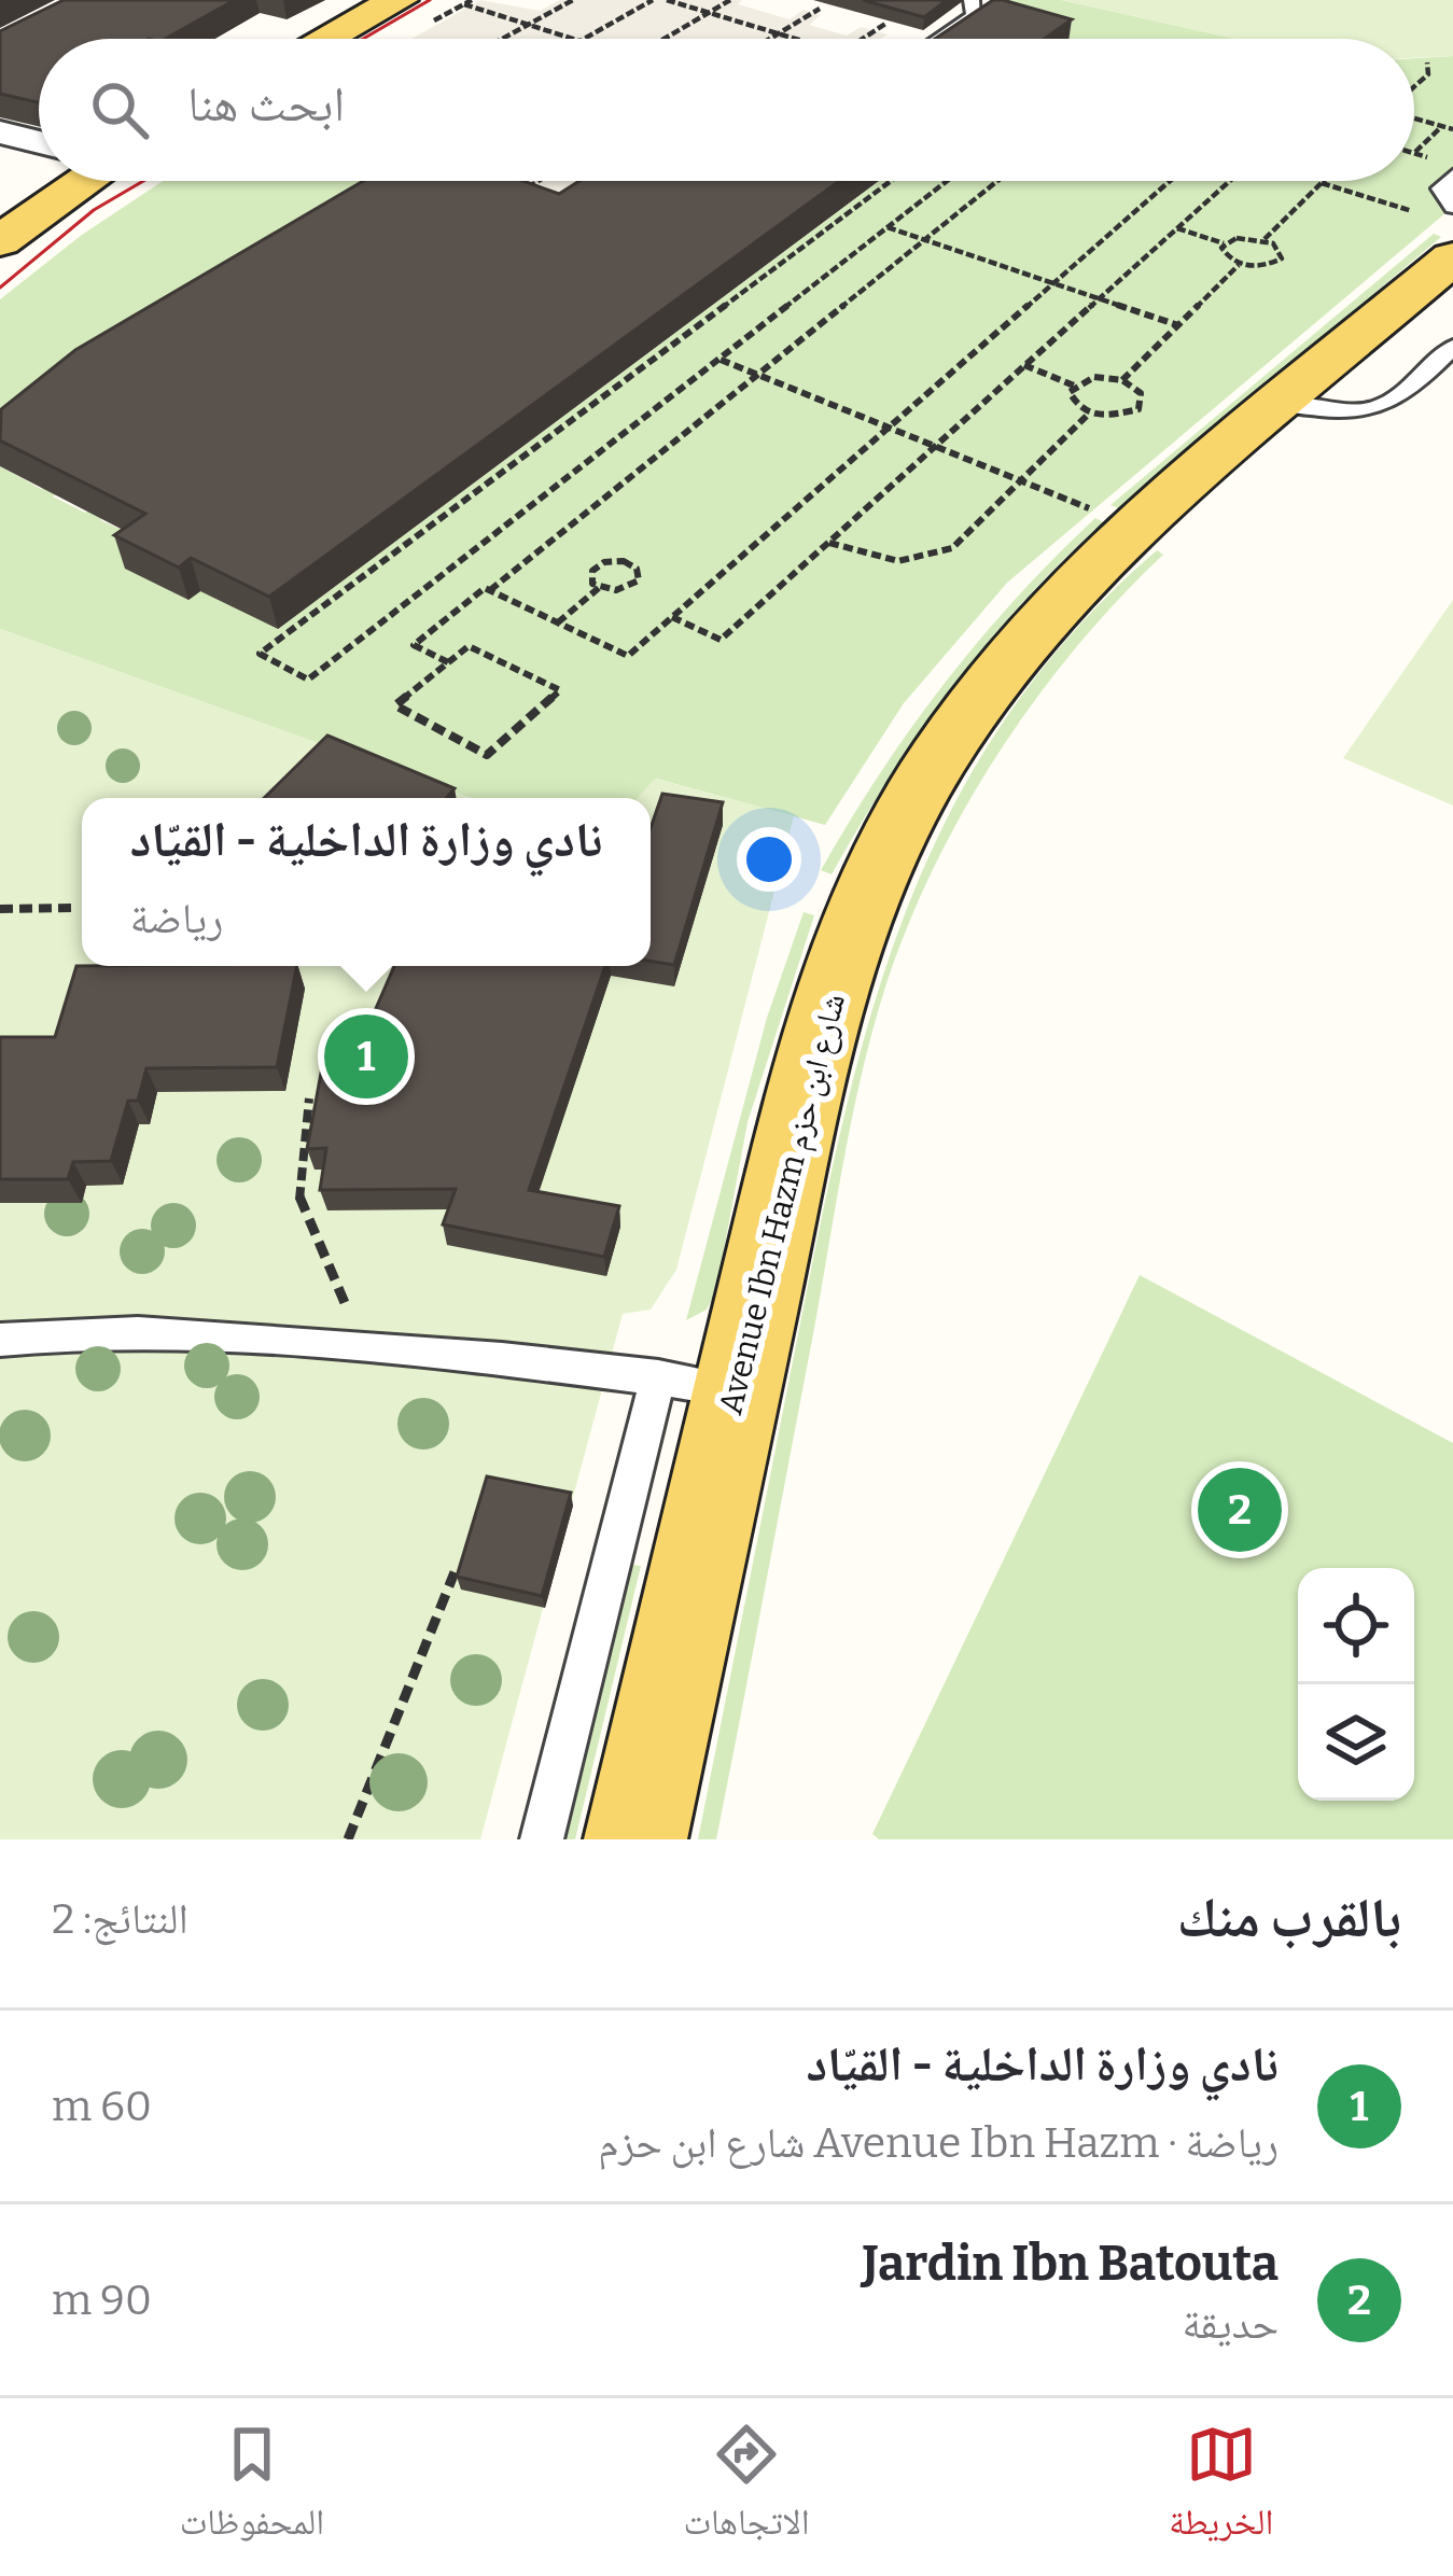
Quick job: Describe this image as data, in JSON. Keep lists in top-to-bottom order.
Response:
{
  "streets": {
    "main road": ["Avenue Ibn Hazm شارع ابن حزم"]
  },
  "page": {
    "search": "ابحث هنا",
    "popup": ["نادي وزارة الداخلية - القيّاد", "رياضة"],
    "pins": ["1", "2"],
    "heading": ["بالقرب منك", "النتائج: 2"],
    "list": [
      {
        "mark": "1",
        "name": "نادي وزارة الداخلية - القيّاد",
        "note": "رياضة · Avenue Ibn Hazm شارع ابن حزم",
        "value": "60 m"
      },
      {
        "mark": "2",
        "name": "Jardin Ibn Batouta",
        "note": "حديقة",
        "value": "90 m"
      }
    ],
    "nav": ["الخريطة", "الاتجاهات", "المحفوظات"]
  }
}
